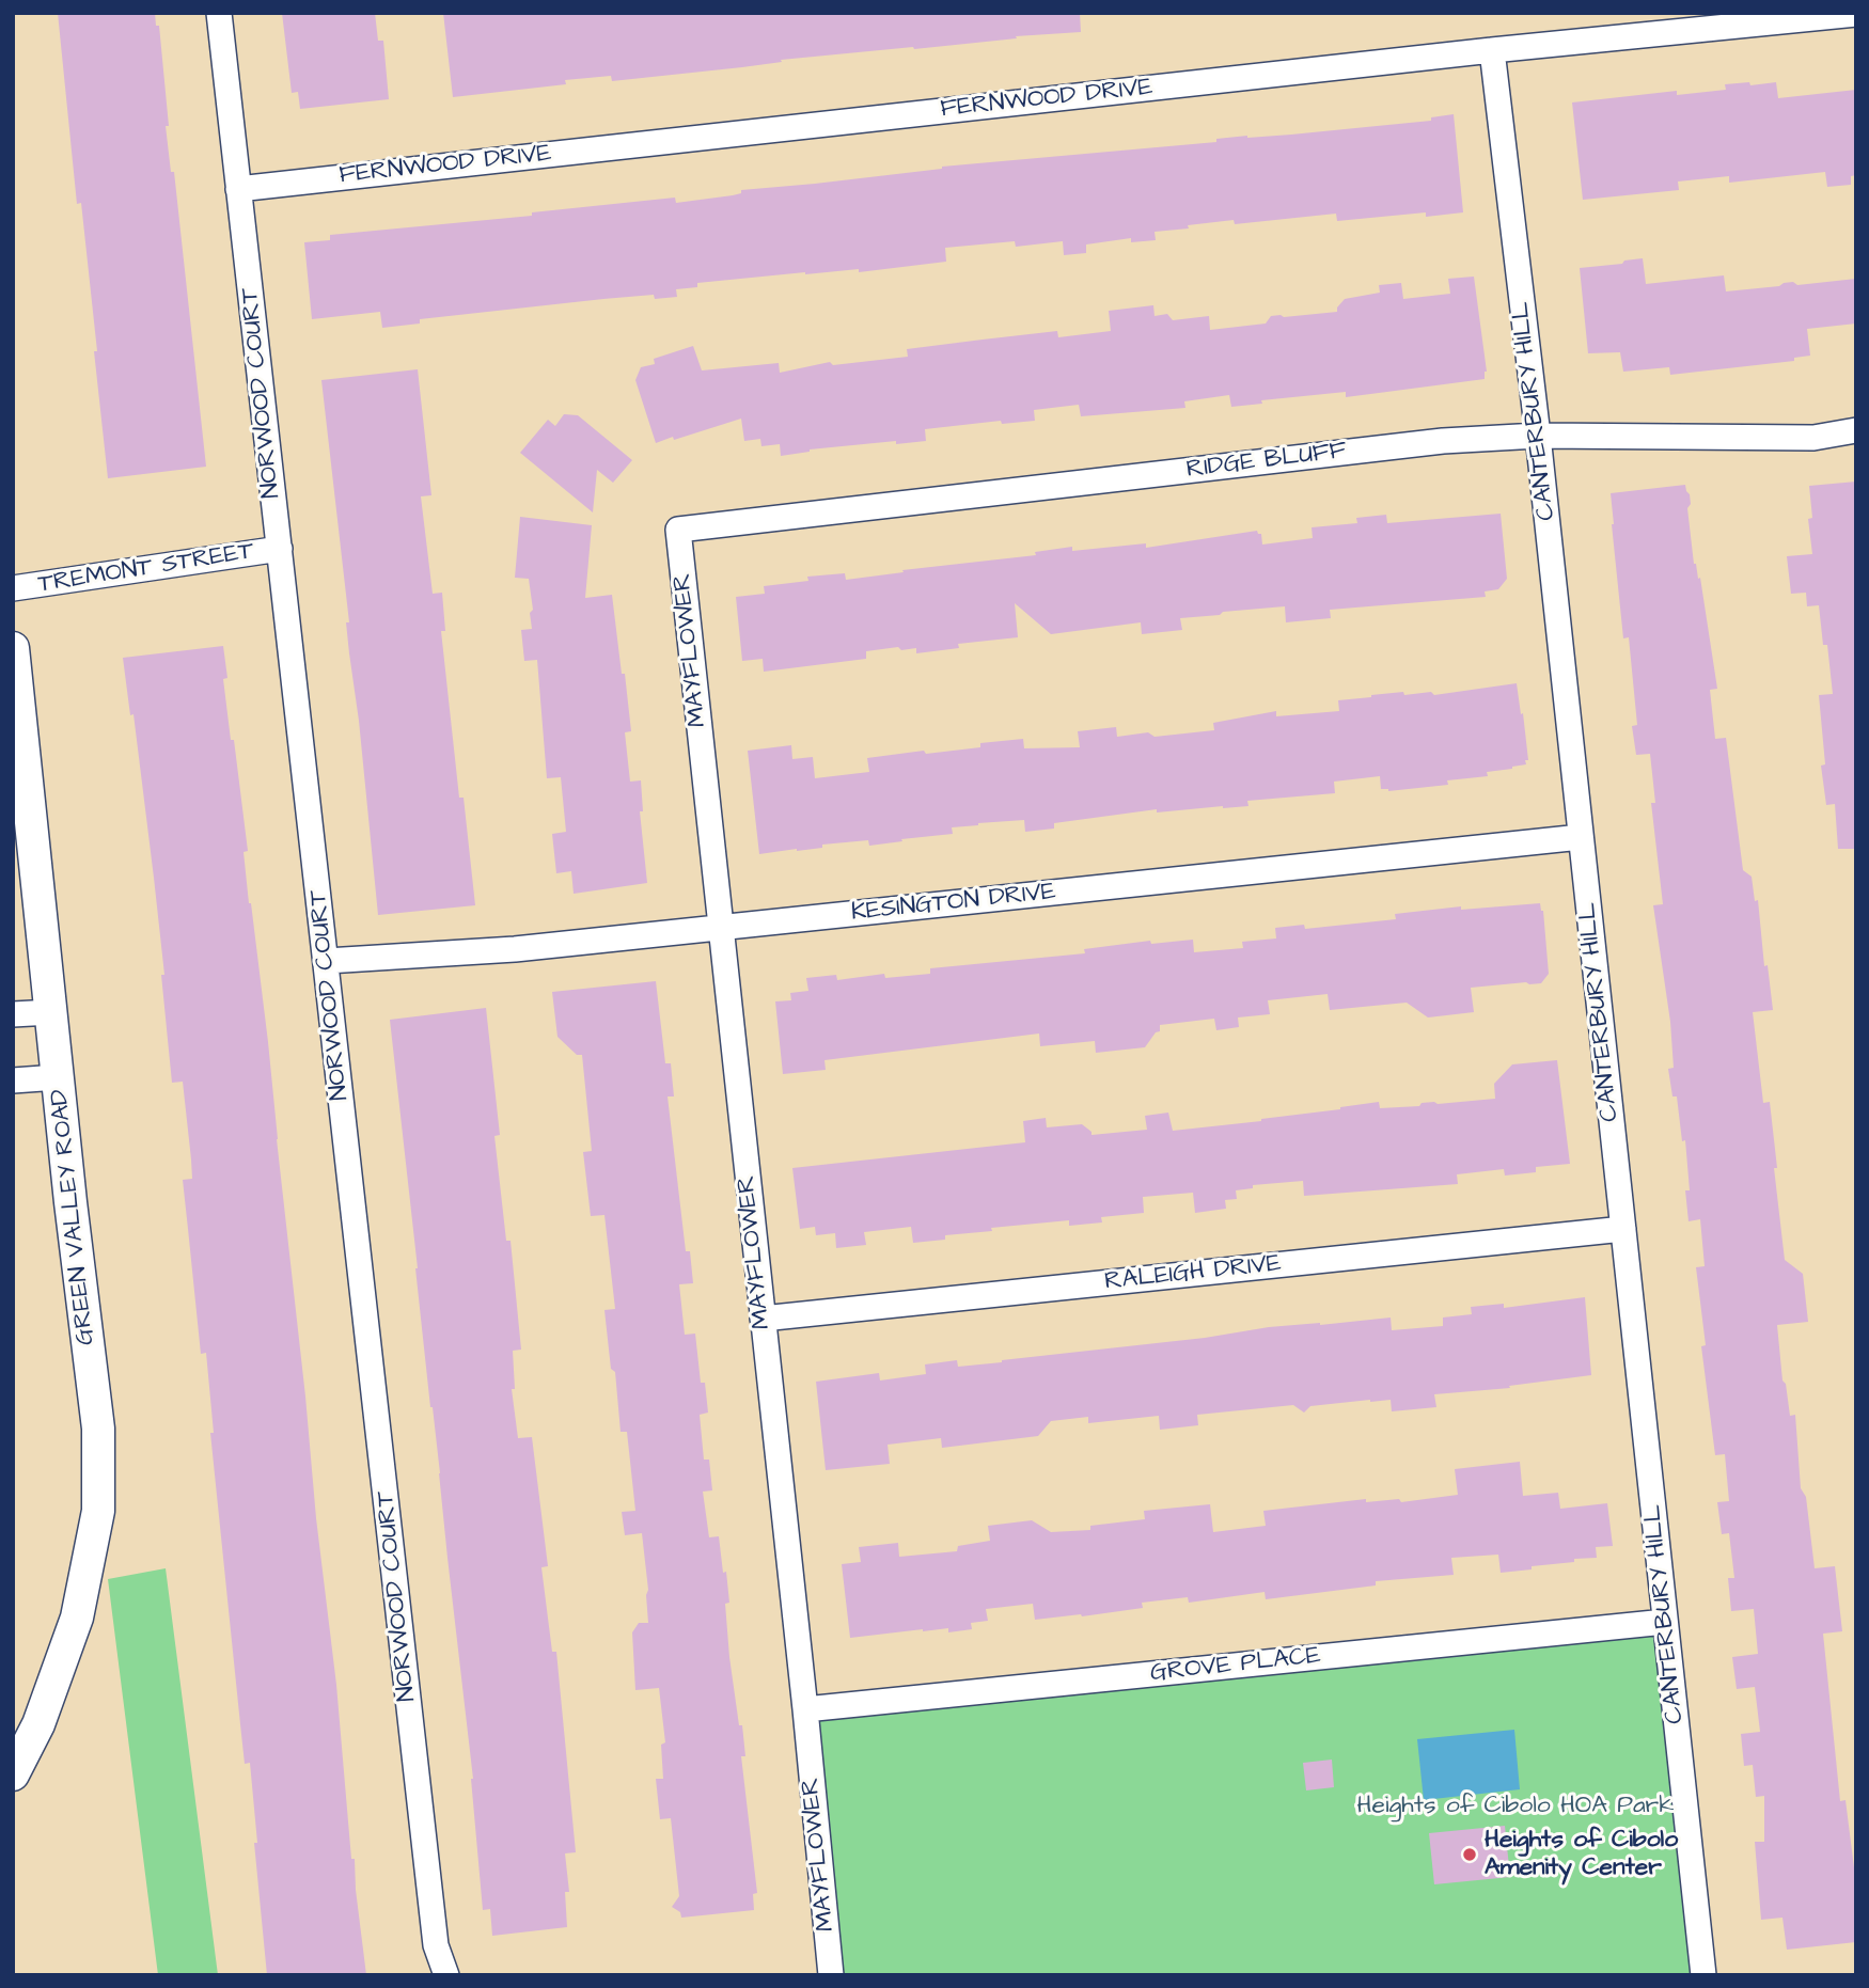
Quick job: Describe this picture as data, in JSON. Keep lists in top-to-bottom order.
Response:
{
  "streets": {
    "street": [
      "FERNWOOD DRIVE",
      "NORWOOD COURT",
      "CANTERBURY HILL",
      "RIDGE BLUFF",
      "TREMONT STREET",
      "MAYFLOWER",
      "KESINGTON DRIVE",
      "GREEN VALLEY ROAD",
      "RALEIGH DRIVE",
      "GROVE PLACE"
    ]
  },
  "crossings": [
    ["FERNWOOD DRIVE", "NORWOOD COURT"],
    ["FERNWOOD DRIVE", "CANTERBURY HILL"],
    ["NORWOOD COURT", "TREMONT STREET"],
    ["NORWOOD COURT", "KESINGTON DRIVE"],
    ["CANTERBURY HILL", "RIDGE BLUFF"],
    ["CANTERBURY HILL", "KESINGTON DRIVE"],
    ["CANTERBURY HILL", "RALEIGH DRIVE"],
    ["CANTERBURY HILL", "GROVE PLACE"],
    ["RIDGE BLUFF", "MAYFLOWER"],
    ["MAYFLOWER", "KESINGTON DRIVE"],
    ["MAYFLOWER", "RALEIGH DRIVE"],
    ["MAYFLOWER", "GROVE PLACE"]
  ],
  "parks": ["Heights of Cibolo HOA Park"],
  "places": ["Heights of Cibolo Amenity Center"]
}
